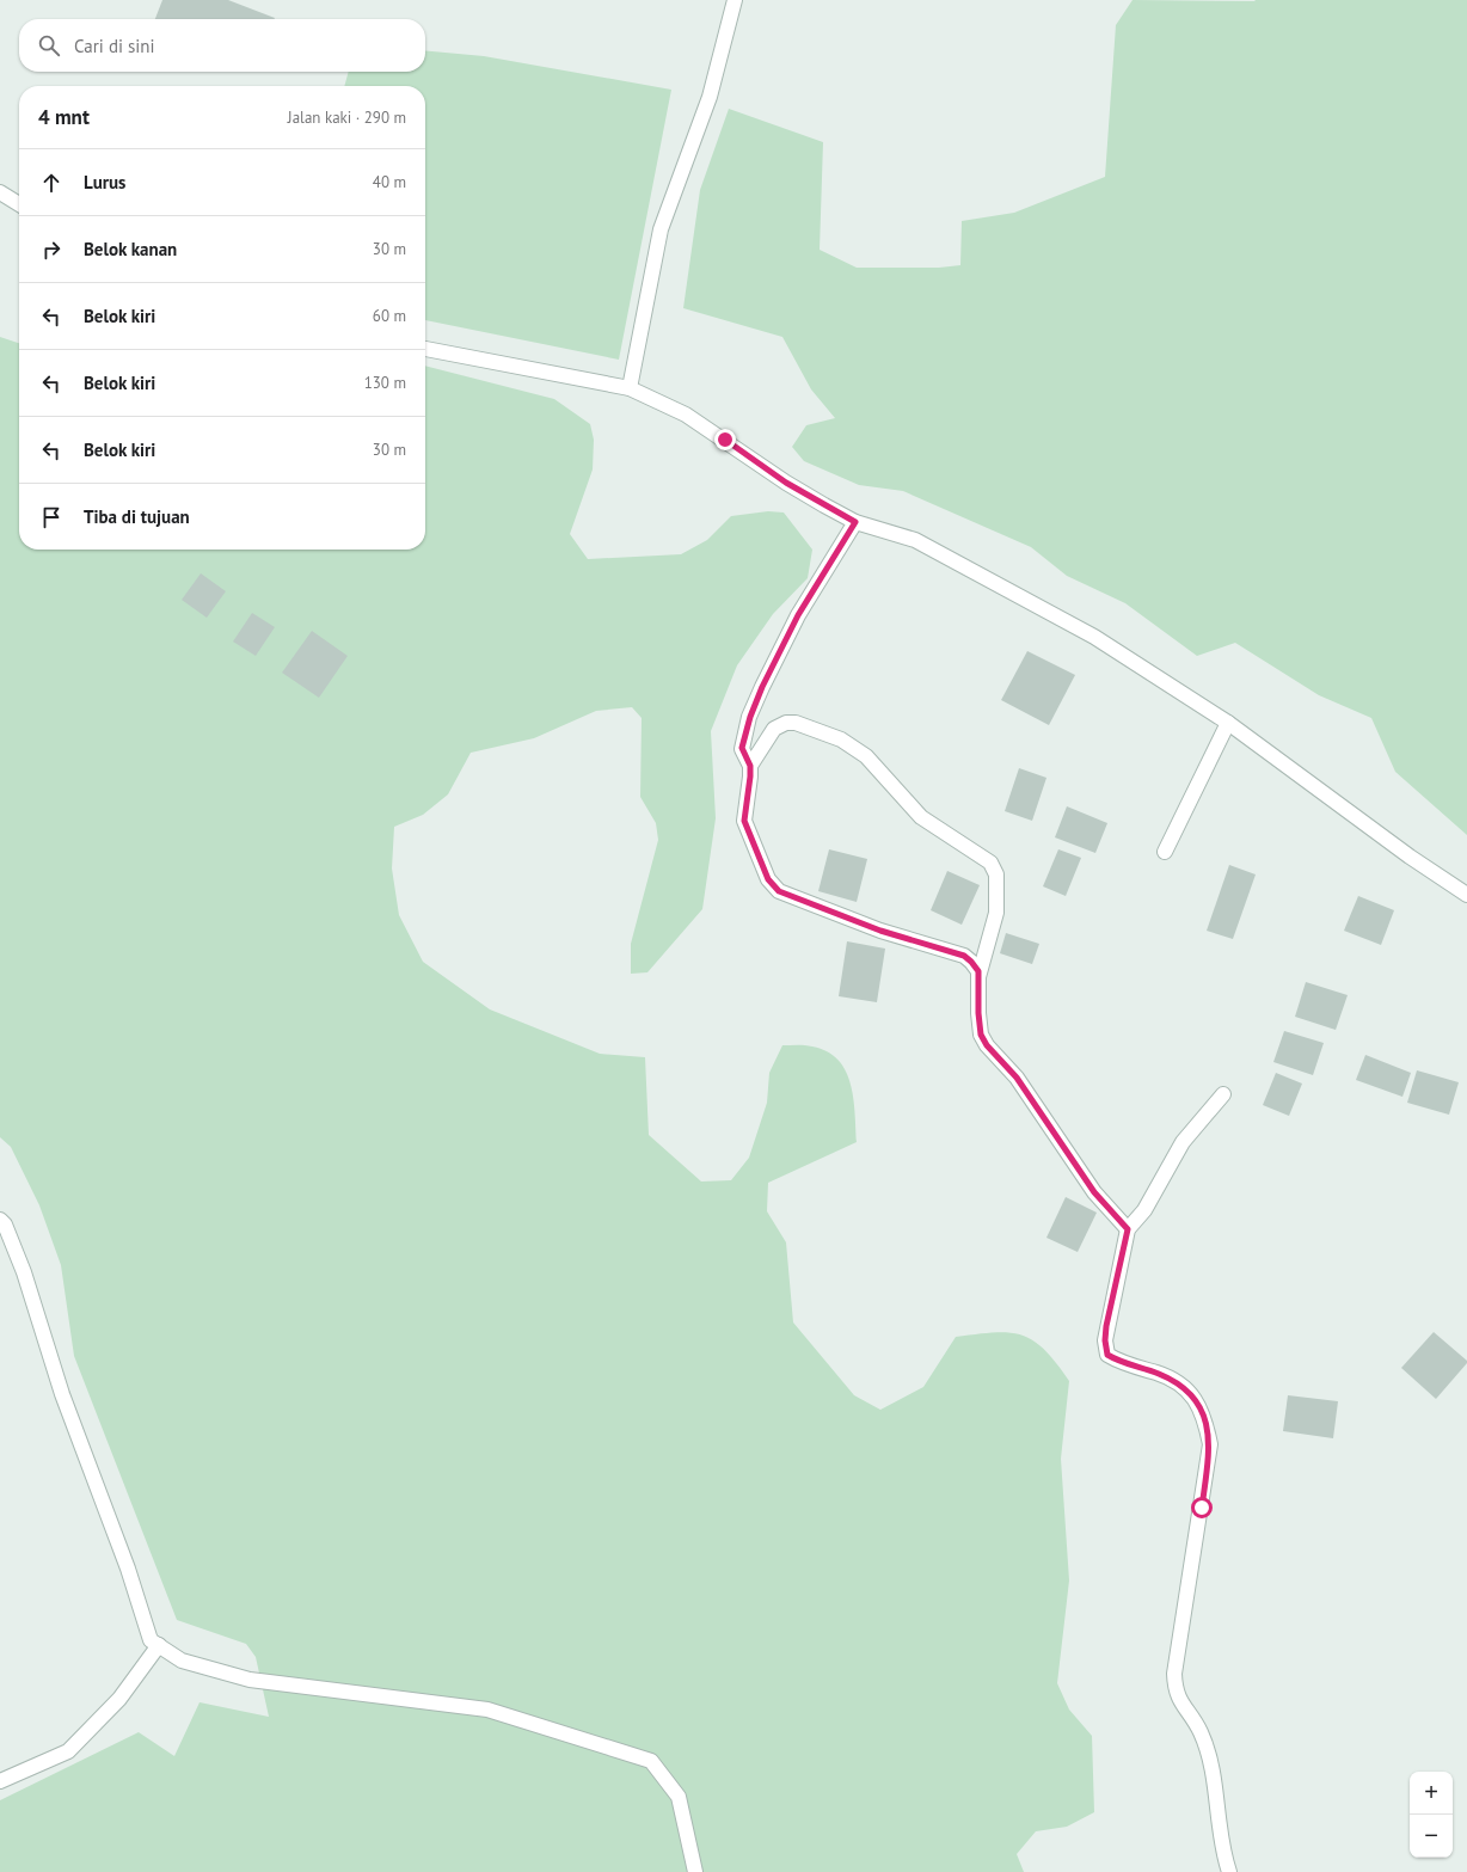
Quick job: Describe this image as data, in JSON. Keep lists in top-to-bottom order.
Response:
{
  "page": {
    "search": "Cari di sini",
    "heading": ["4 mnt", "Jalan kaki · 290 m"],
    "list": [
      ["Lurus", "40 m"],
      ["Belok kanan", "30 m"],
      ["Belok kiri", "60 m"],
      ["Belok kiri", "130 m"],
      ["Belok kiri", "30 m"],
      "Tiba di tujuan"
    ],
    "map_buttons": ["+", "−"]
  }
}
